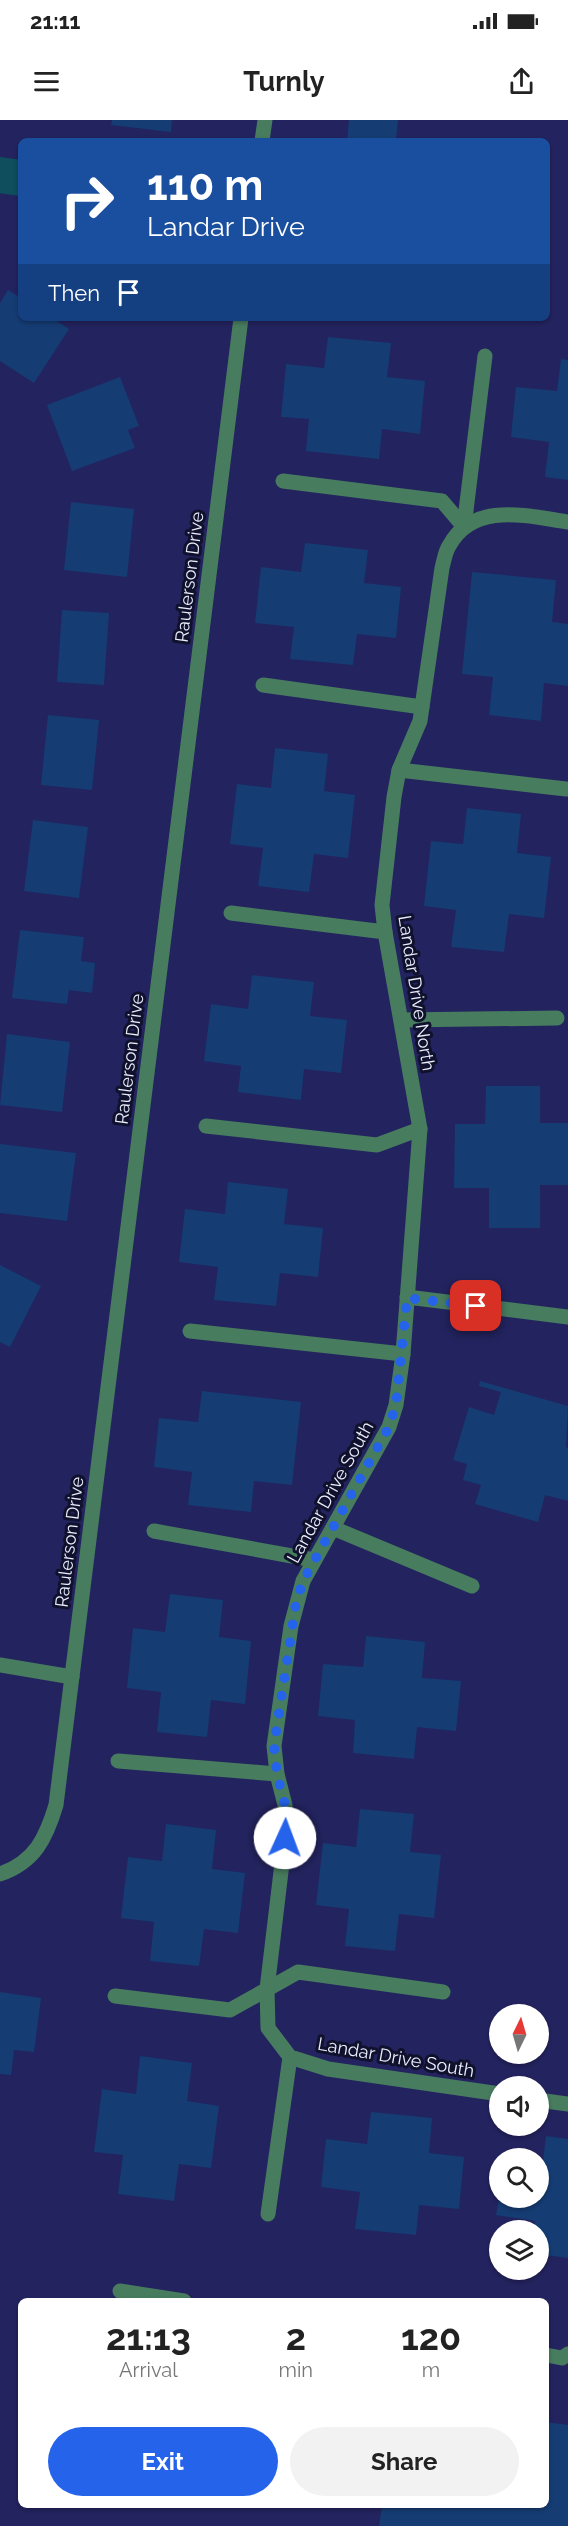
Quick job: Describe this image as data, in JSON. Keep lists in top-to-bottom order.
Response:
{
  "streets": {
    "street": ["Raulerson Drive", "Landar Drive North", "Landar Drive South"]
  },
  "crossings": [
    ["Landar Drive North", "Landar Drive South"]
  ],
  "north": "top",
  "page": {
    "status": "21:11",
    "header": "Turnly",
    "turn": ["110 m", "Landar Drive"],
    "then": "Then",
    "eta": [
      "21:13",
      "Arrival",
      "2",
      "min",
      "120",
      "m"
    ],
    "buttons": ["Exit", "Share"]
  }
}
